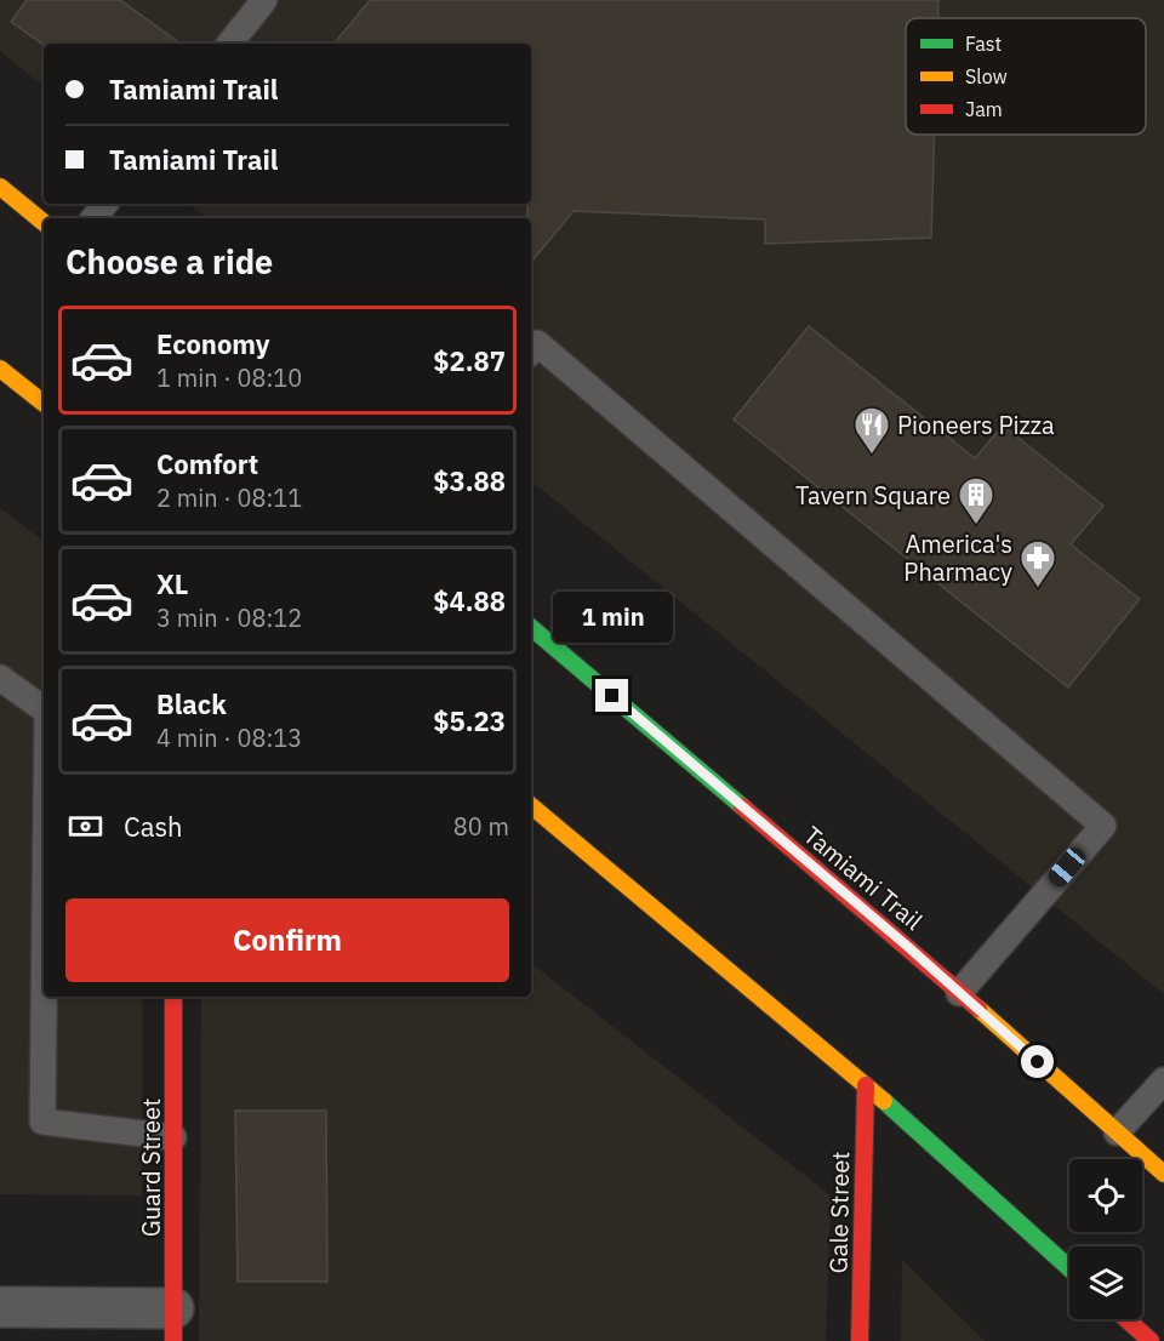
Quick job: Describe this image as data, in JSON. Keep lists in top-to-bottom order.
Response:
{
  "streets": {
    "main road": ["Tamiami Trail", "Guard Street", "Gale Street"]
  },
  "places": {
    "restaurant": ["Pioneers Pizza"],
    "building": ["Tavern Square"],
    "pharmacy": ["America's Pharmacy"]
  },
  "legend": ["Fast", "Slow", "Jam"],
  "page": {
    "banner": ["Tamiami Trail", "Tamiami Trail"],
    "heading": "Choose a ride",
    "list": [
      {
        "name": "Economy",
        "note": "1 min · 08:10",
        "value": "$2.87"
      },
      {
        "name": "Comfort",
        "note": "2 min · 08:11",
        "value": "$3.88"
      },
      {
        "name": "XL",
        "note": "3 min · 08:12",
        "value": "$4.88"
      },
      {
        "name": "Black",
        "note": "4 min · 08:13",
        "value": "$5.23"
      }
    ],
    "bubble": "1 min",
    "pay": ["Cash", "80 m"],
    "buttons": "Confirm"
  }
}
